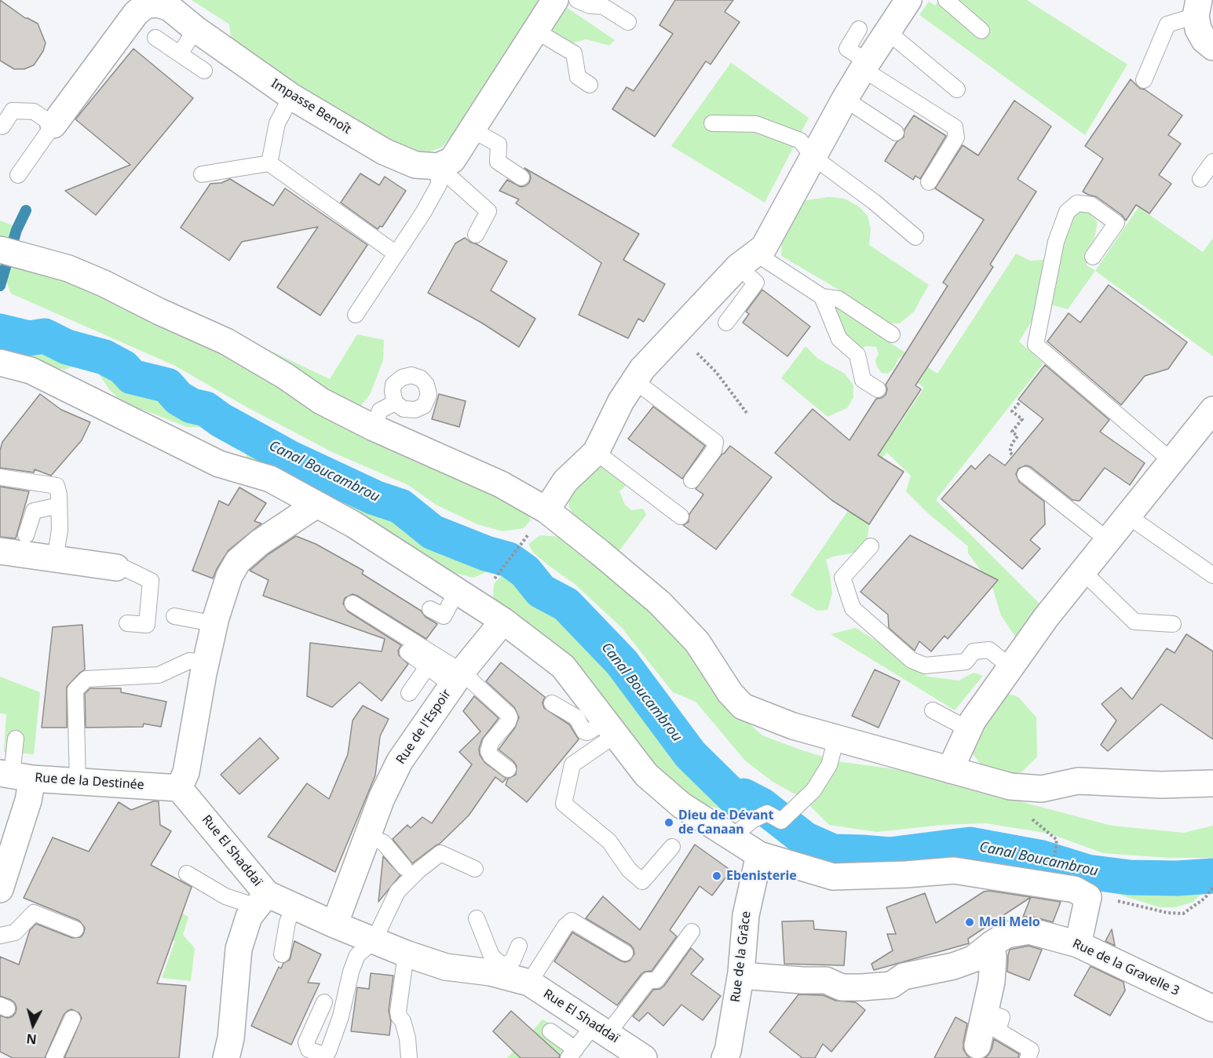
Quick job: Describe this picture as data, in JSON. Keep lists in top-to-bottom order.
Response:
{
  "streets": {
    "street": [
      "Impasse Benoît",
      "Rue de l'Espoir",
      "Rue de la Destinée",
      "Rue El Shaddaï",
      "Rue de la Grâce",
      "Rue de la Gravelle 3"
    ]
  },
  "crossings": [
    ["Rue de l'Espoir", "Rue El Shaddaï"],
    ["Rue de la Destinée", "Rue El Shaddaï"],
    ["Rue de la Grâce", "Rue de la Gravelle 3"]
  ],
  "water": ["Canal Boucambrou"],
  "places": ["Dieu de Dévant de Canaan", "Ebenisterie", "Meli Melo"],
  "north": "bottom"
}
